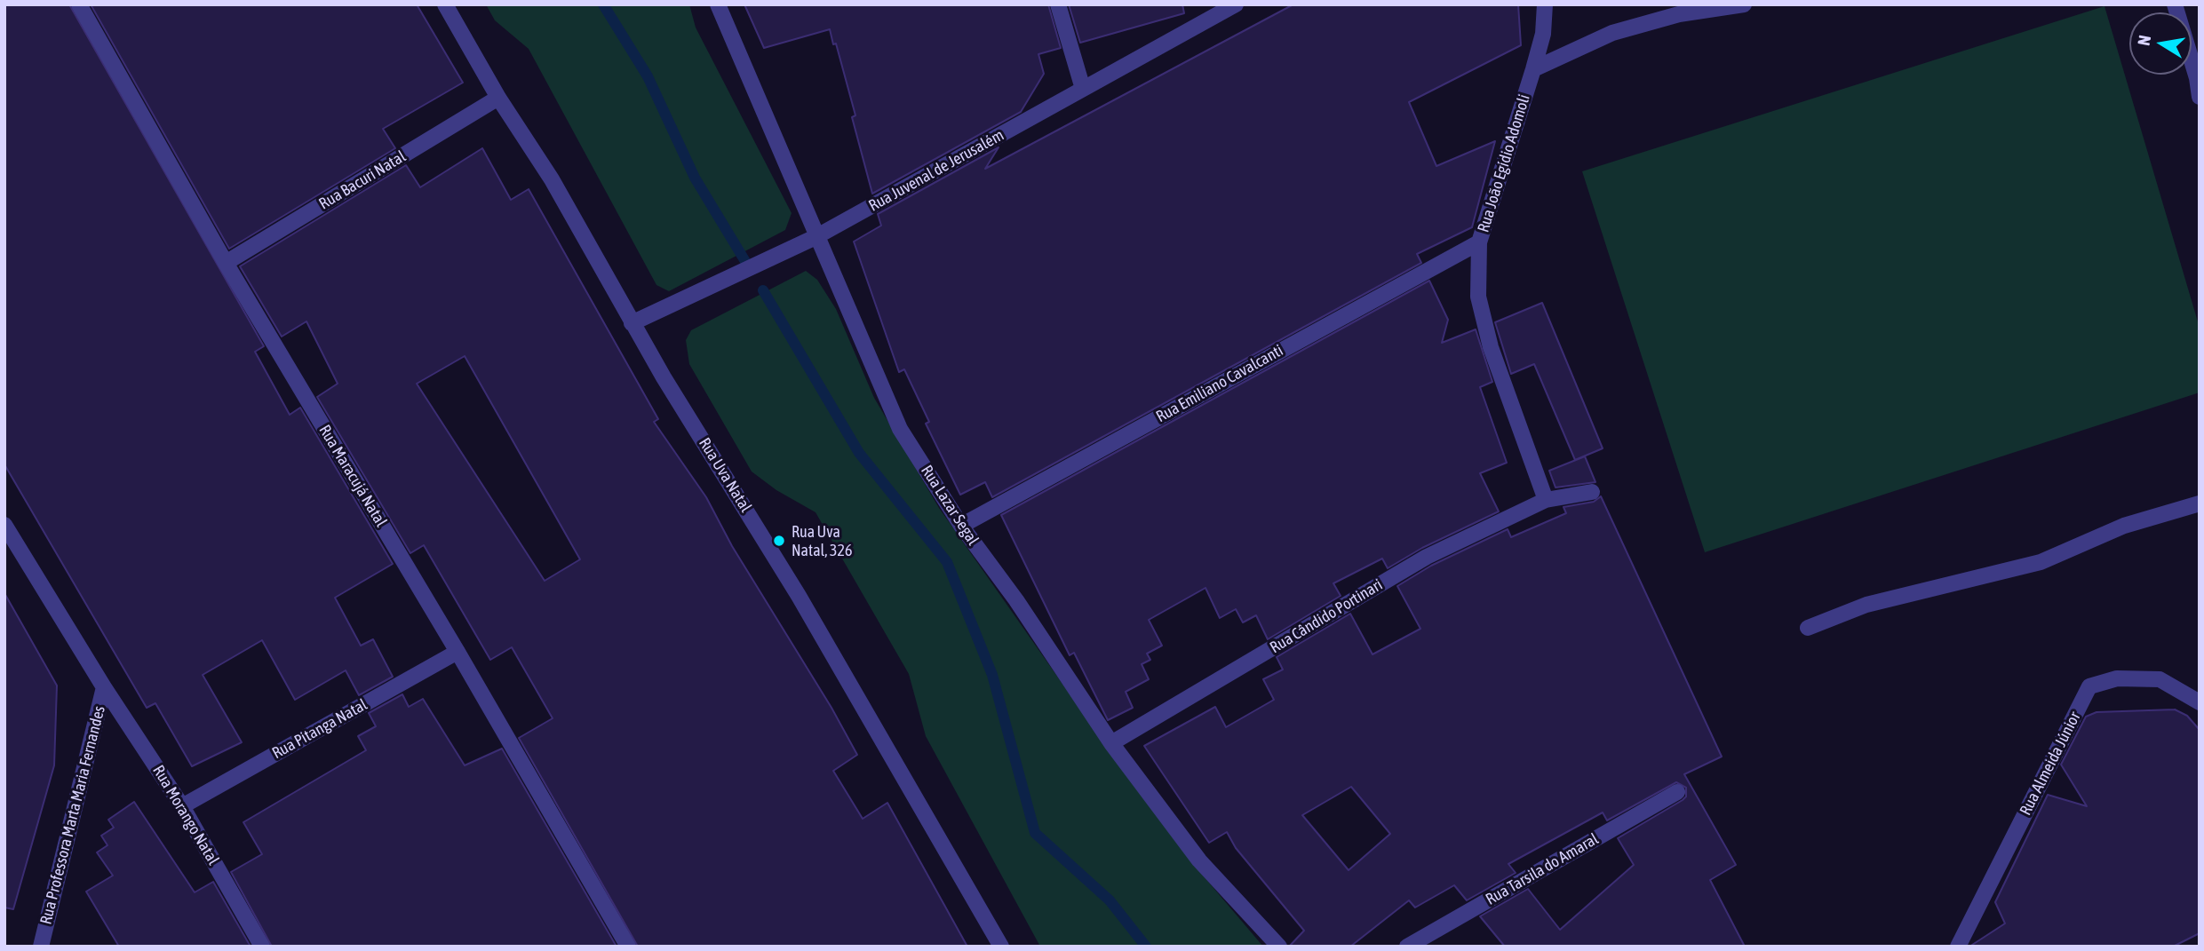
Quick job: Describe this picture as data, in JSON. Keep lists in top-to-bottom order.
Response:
{
  "streets": {
    "street": [
      "Rua João Egídio Adomoli",
      "Rua Juvenal de Jerusalém",
      "Rua Bacuri Natal",
      "Rua Emiliano Cavalcanti",
      "Rua Uva Natal",
      "Rua Maracujá Natal",
      "Rua Lazar Segal",
      "Rua Cândido Portinari",
      "Rua Pitanga Natal",
      "Rua Almeida Júnior",
      "Rua Professora Marta Maria Fernandes",
      "Rua Morango Natal",
      "Rua Tarsila do Amaral"
    ]
  },
  "crossings": [
    ["Rua João Egídio Adomoli", "Rua Emiliano Cavalcanti"],
    ["Rua João Egídio Adomoli", "Rua Cândido Portinari"],
    ["Rua Juvenal de Jerusalém", "Rua Uva Natal"],
    ["Rua Juvenal de Jerusalém", "Rua Lazar Segal"],
    ["Rua Bacuri Natal", "Rua Uva Natal"],
    ["Rua Bacuri Natal", "Rua Maracujá Natal"],
    ["Rua Emiliano Cavalcanti", "Rua Lazar Segal"],
    ["Rua Maracujá Natal", "Rua Pitanga Natal"],
    ["Rua Lazar Segal", "Rua Cândido Portinari"],
    ["Rua Pitanga Natal", "Rua Morango Natal"],
    ["Rua Professora Marta Maria Fernandes", "Rua Morango Natal"]
  ],
  "places": ["Rua Uva Natal, 326"],
  "north": "left"
}
